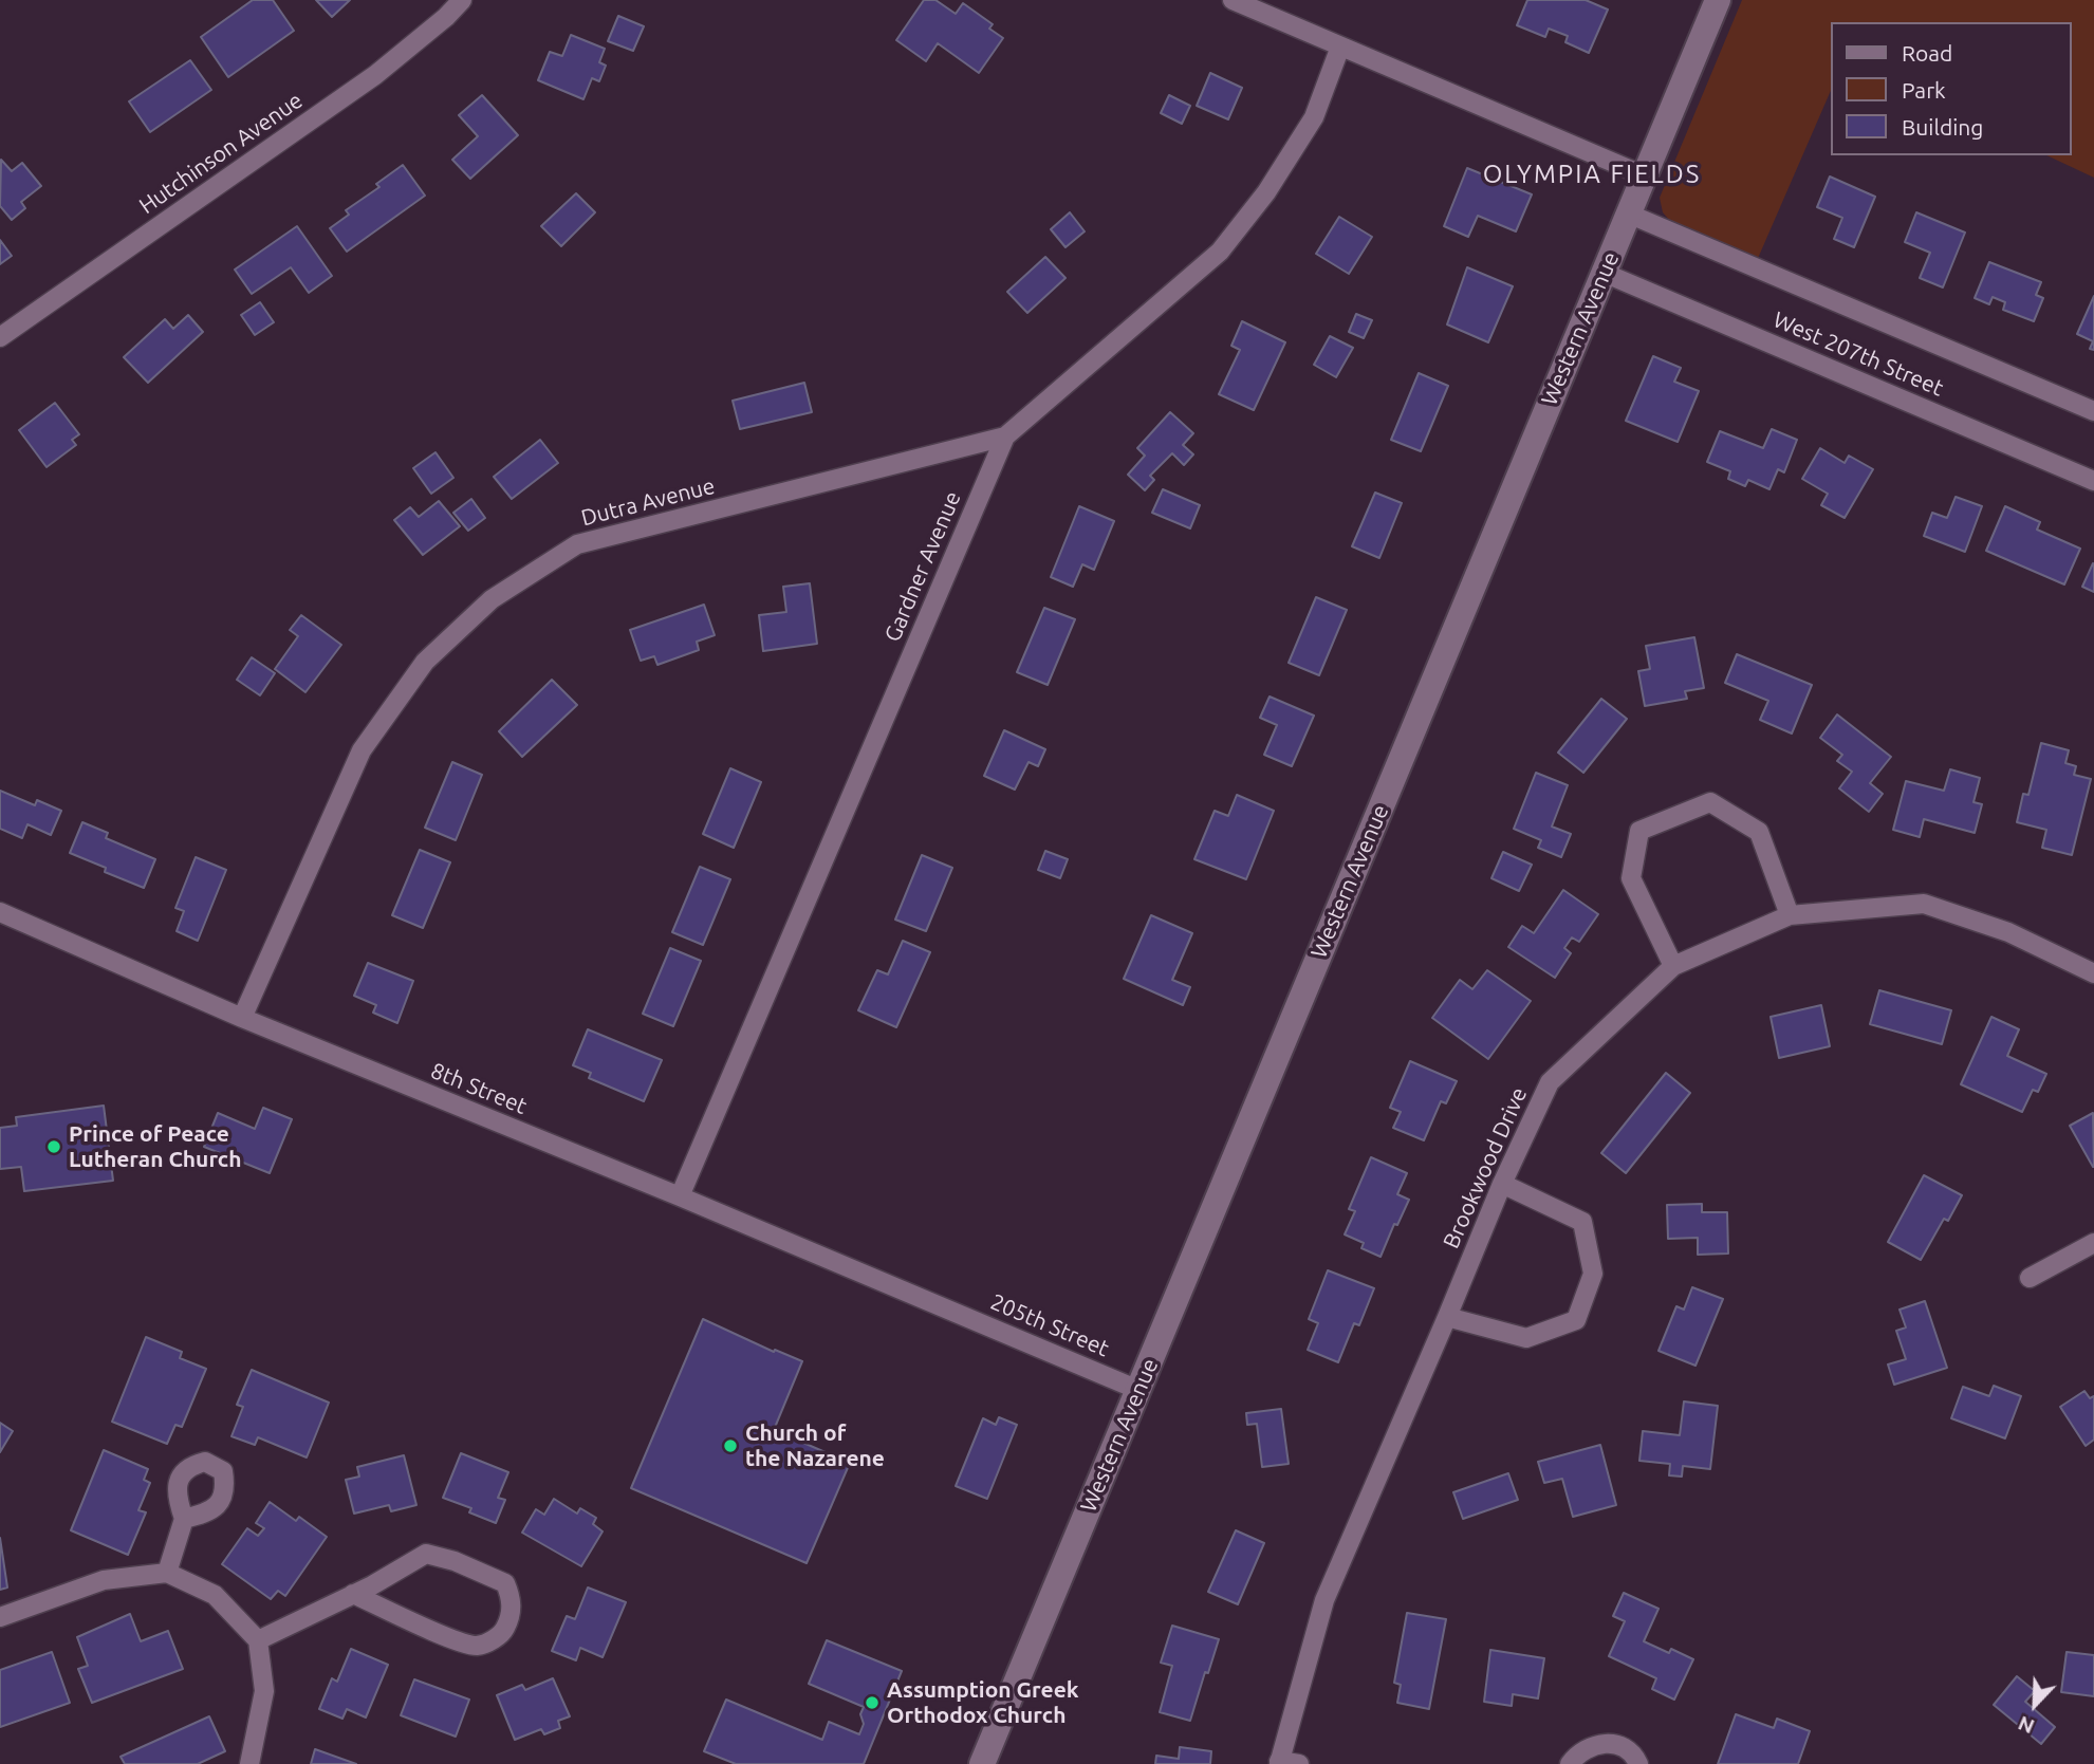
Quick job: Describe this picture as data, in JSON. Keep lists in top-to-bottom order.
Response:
{
  "streets": {
    "main road": ["Western Avenue"],
    "street": [
      "Hutchinson Avenue",
      "West 207th Street",
      "Dutra Avenue",
      "Gardner Avenue",
      "8th Street",
      "Brookwood Drive",
      "205th Street"
    ]
  },
  "crossings": [
    ["Western Avenue", "West 207th Street"],
    ["Western Avenue", "205th Street"],
    ["Dutra Avenue", "Gardner Avenue"],
    ["Dutra Avenue", "8th Street"],
    ["Gardner Avenue", "8th Street"],
    ["8th Street", "205th Street"]
  ],
  "districts": ["OLYMPIA FIELDS"],
  "places": ["Prince of Peace Lutheran Church", "Church of the Nazarene", "Assumption Greek Orthodox Church"],
  "legend": ["Road", "Park", "Building"],
  "north": "bottom left"
}
